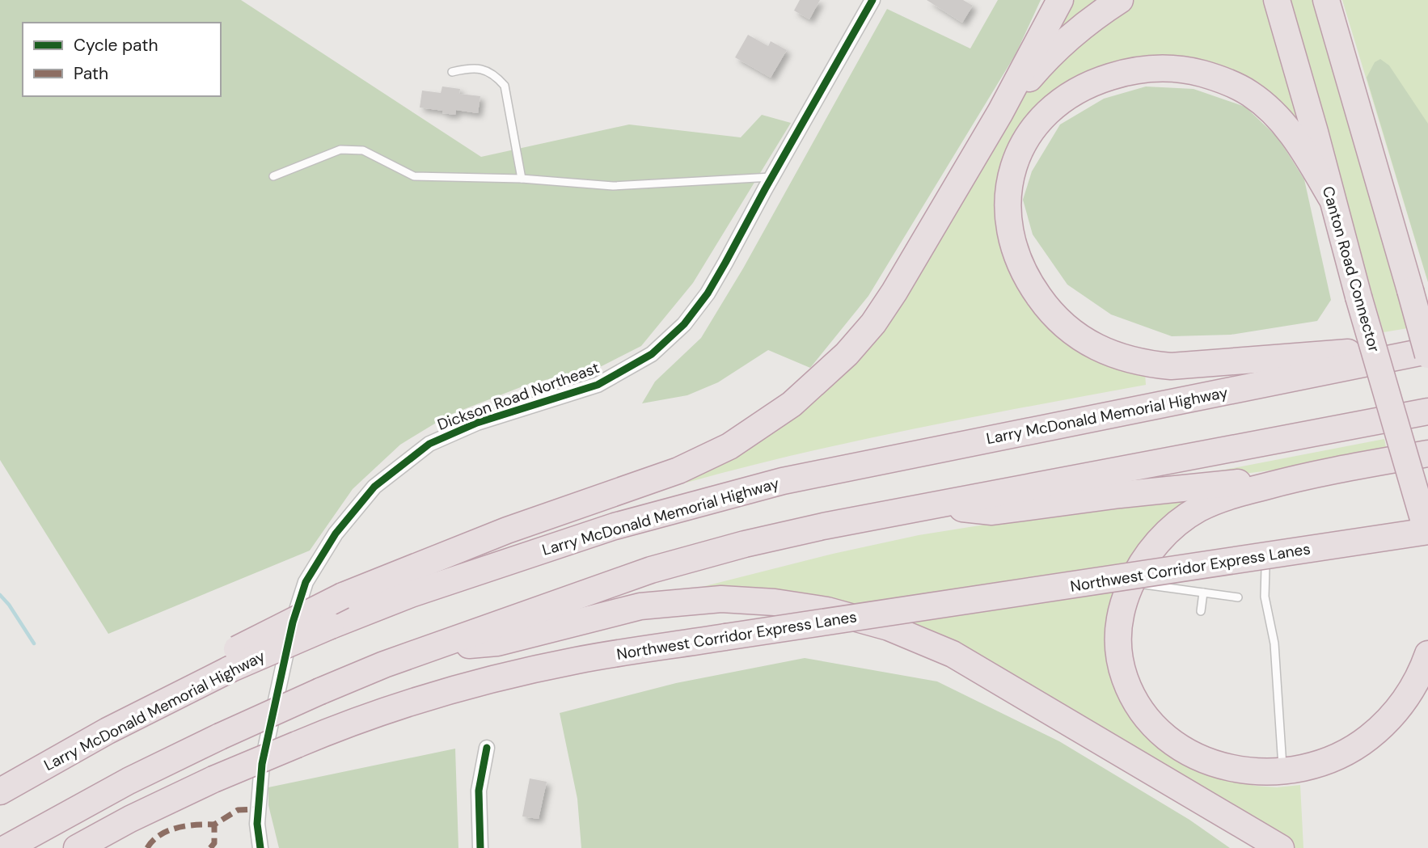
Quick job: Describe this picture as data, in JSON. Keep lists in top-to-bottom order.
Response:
{
  "streets": {
    "highway": ["Canton Road Connector", "Larry McDonald Memorial Highway", "Northwest Corridor Express Lanes"],
    "street": ["Dickson Road Northeast"]
  },
  "crossings": [
    ["Canton Road Connector", "Northwest Corridor Express Lanes"]
  ],
  "legend": ["Cycle path", "Path"]
}
